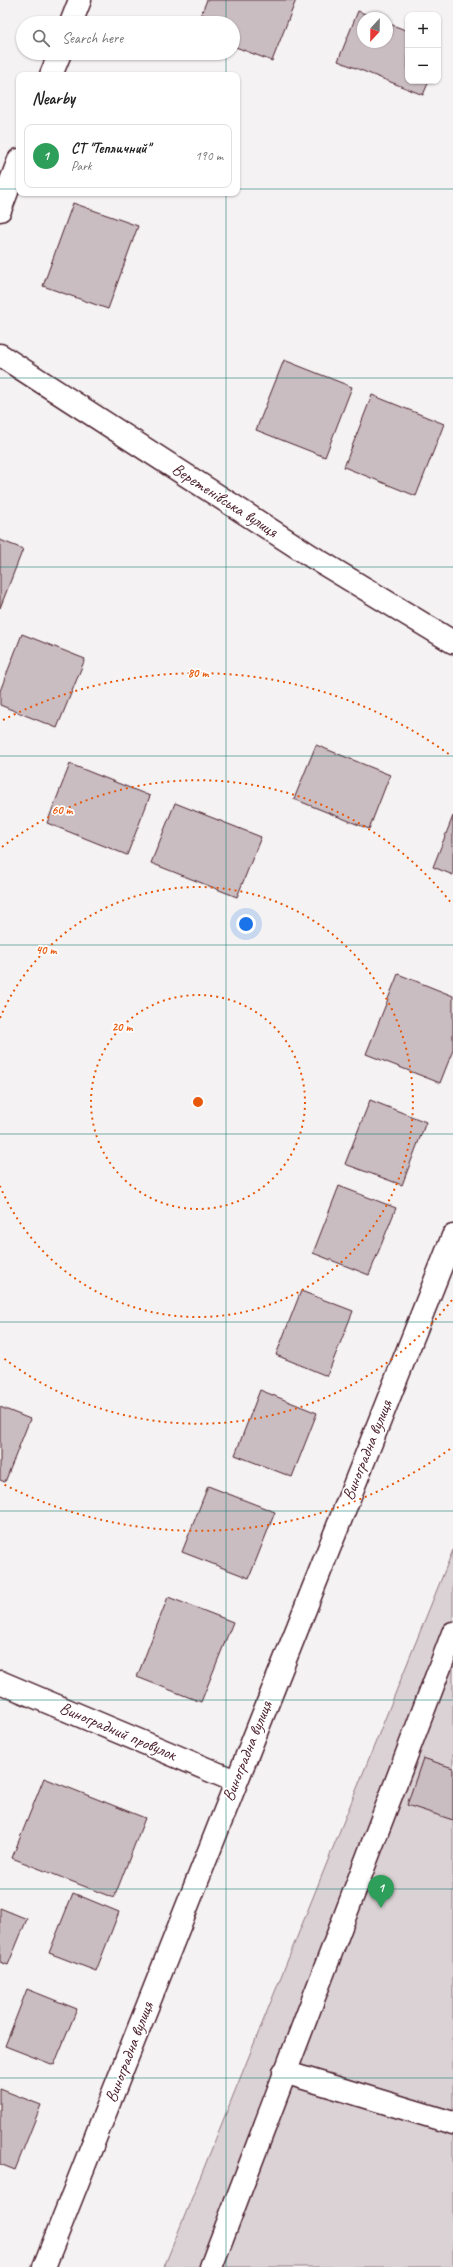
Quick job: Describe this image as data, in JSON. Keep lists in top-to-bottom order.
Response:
{
  "streets": {
    "street": ["Веретенівська вулиця", "Виноградна вулиця", "Виноградний провулок"]
  },
  "crossings": [
    ["Виноградна вулиця", "Виноградний провулок"]
  ],
  "north": "bottom",
  "page": {
    "map_buttons": ["+", "−"],
    "search": "Search here",
    "heading": "Nearby",
    "list": [
      {
        "mark": "1",
        "name": "СТ \"Тепличний\"",
        "note": "Park",
        "value": "190 m"
      }
    ],
    "pins": "1"
  },
  "rings": [
    "80 m",
    "60 m",
    "40 m",
    "20 m"
  ]
}
